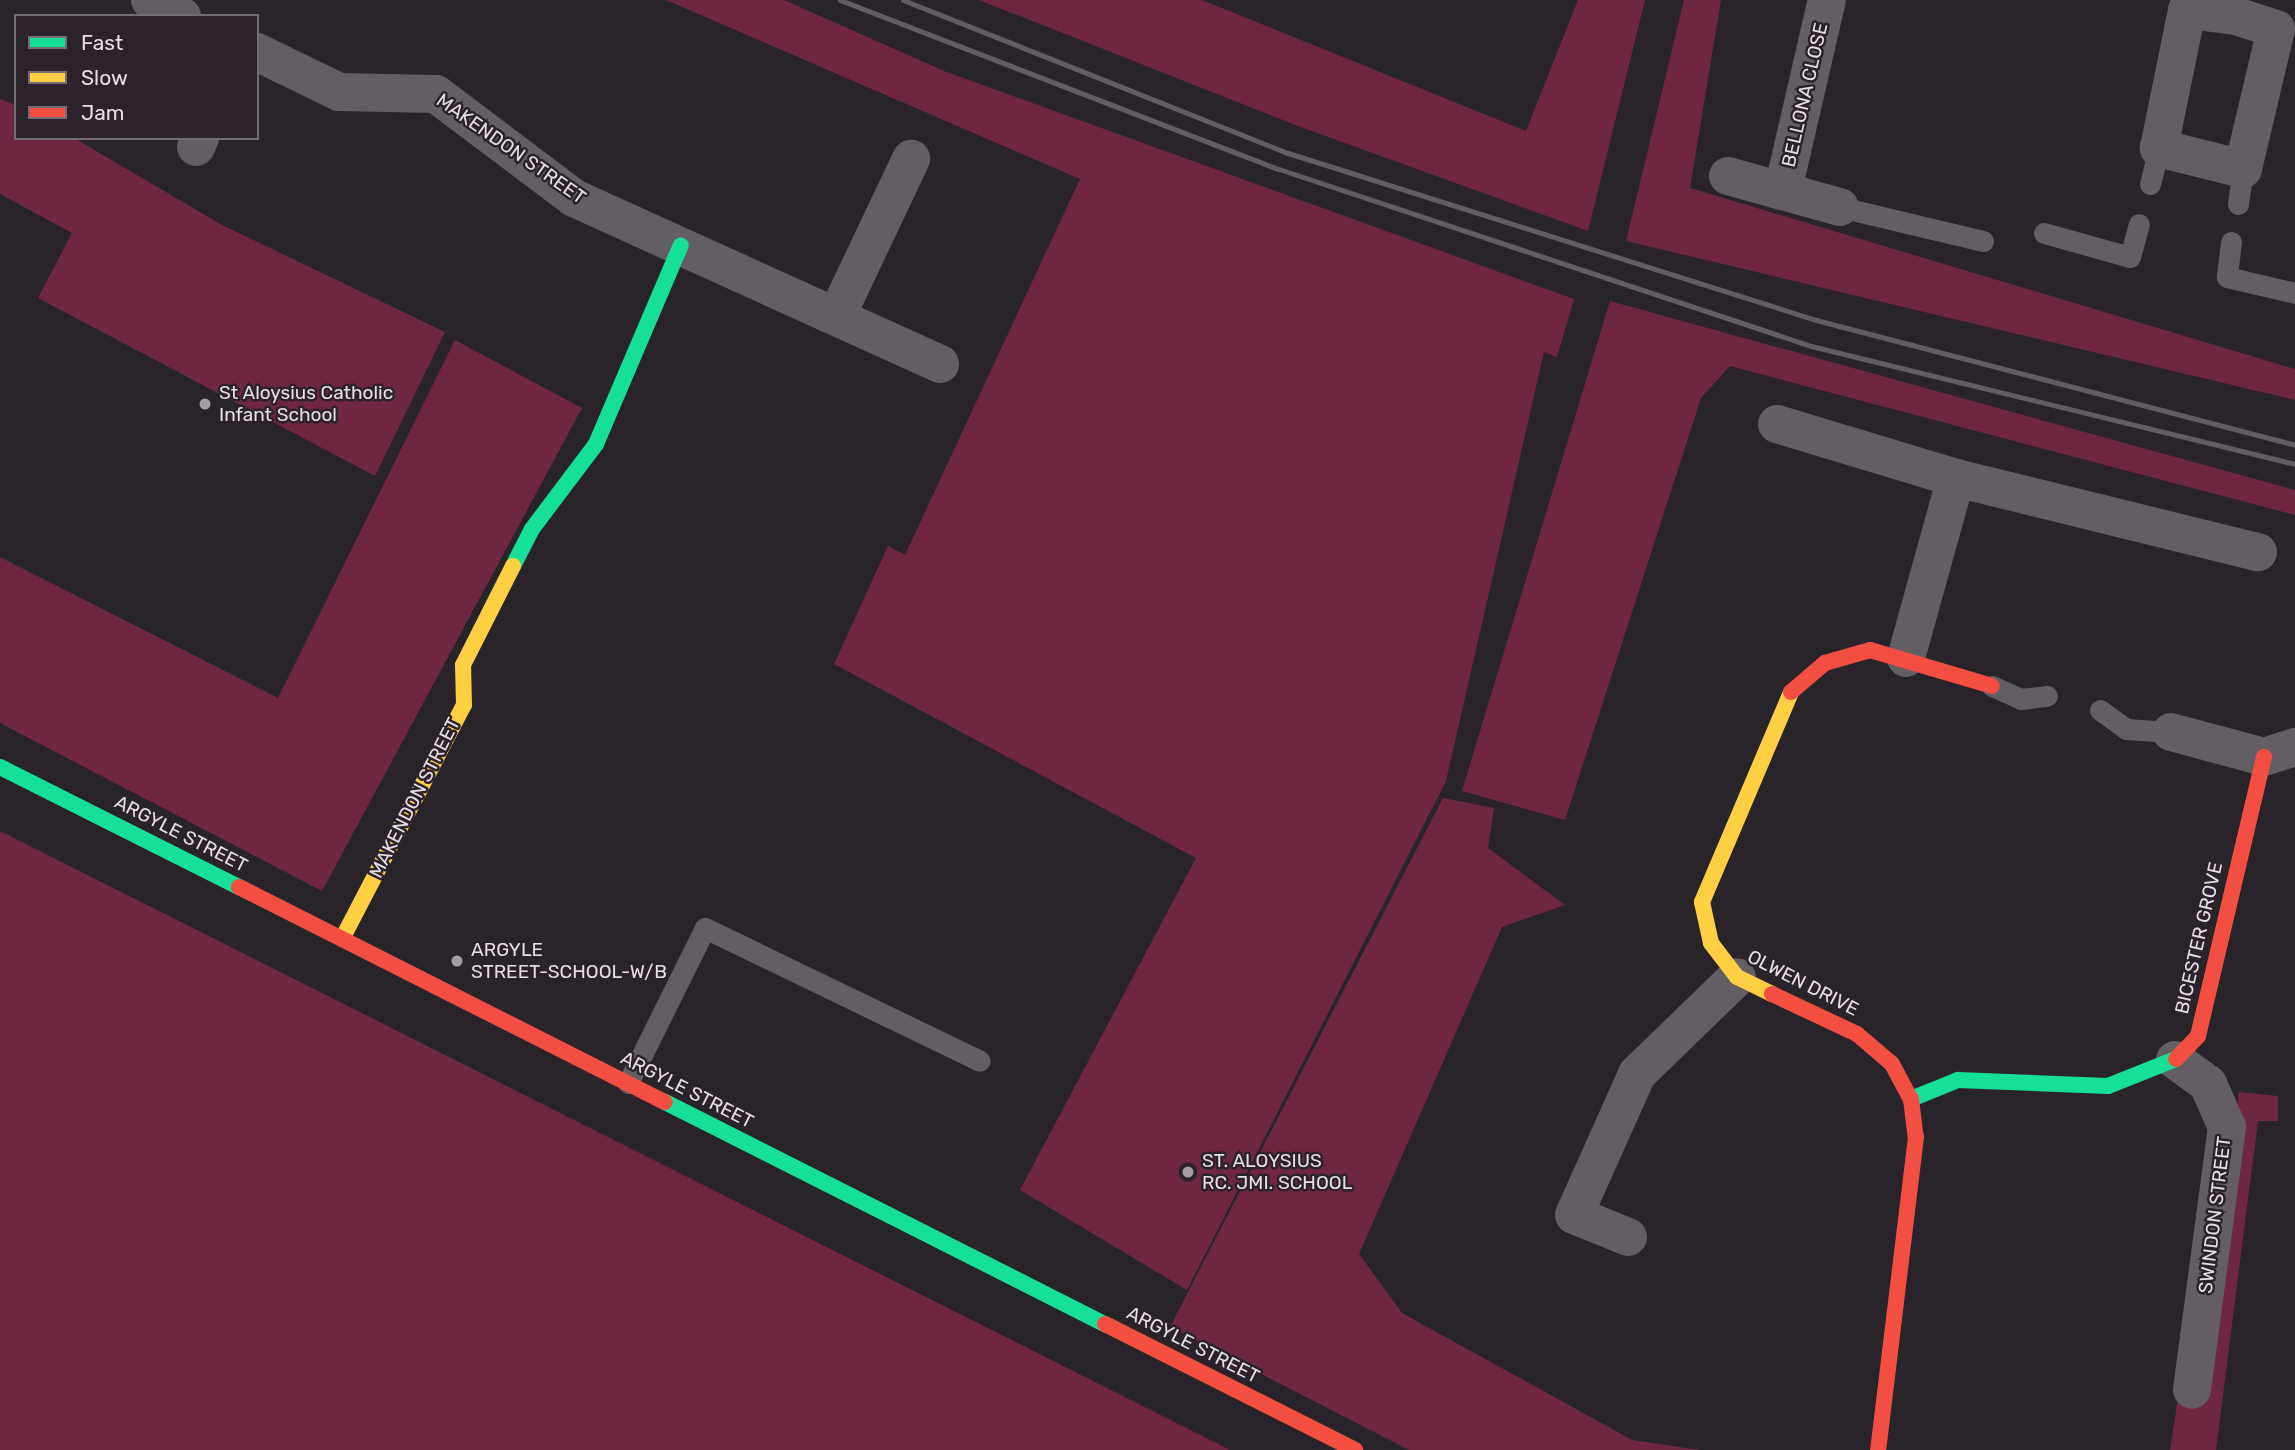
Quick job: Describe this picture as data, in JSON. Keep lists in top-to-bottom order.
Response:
{
  "streets": {
    "street": [
      "BELLONA CLOSE",
      "MAKENDON STREET",
      "ARGYLE STREET",
      "BICESTER GROVE",
      "OLWEN DRIVE",
      "SWINDON STREET"
    ]
  },
  "crossings": [
    ["MAKENDON STREET", "ARGYLE STREET"],
    ["BICESTER GROVE", "OLWEN DRIVE"],
    ["BICESTER GROVE", "SWINDON STREET"]
  ],
  "places": ["St Aloysius Catholic Infant School", "ARGYLE STREET-SCHOOL-W/B", "ST. ALOYSIUS RC. JMI. SCHOOL"],
  "legend": ["Fast", "Slow", "Jam"]
}
